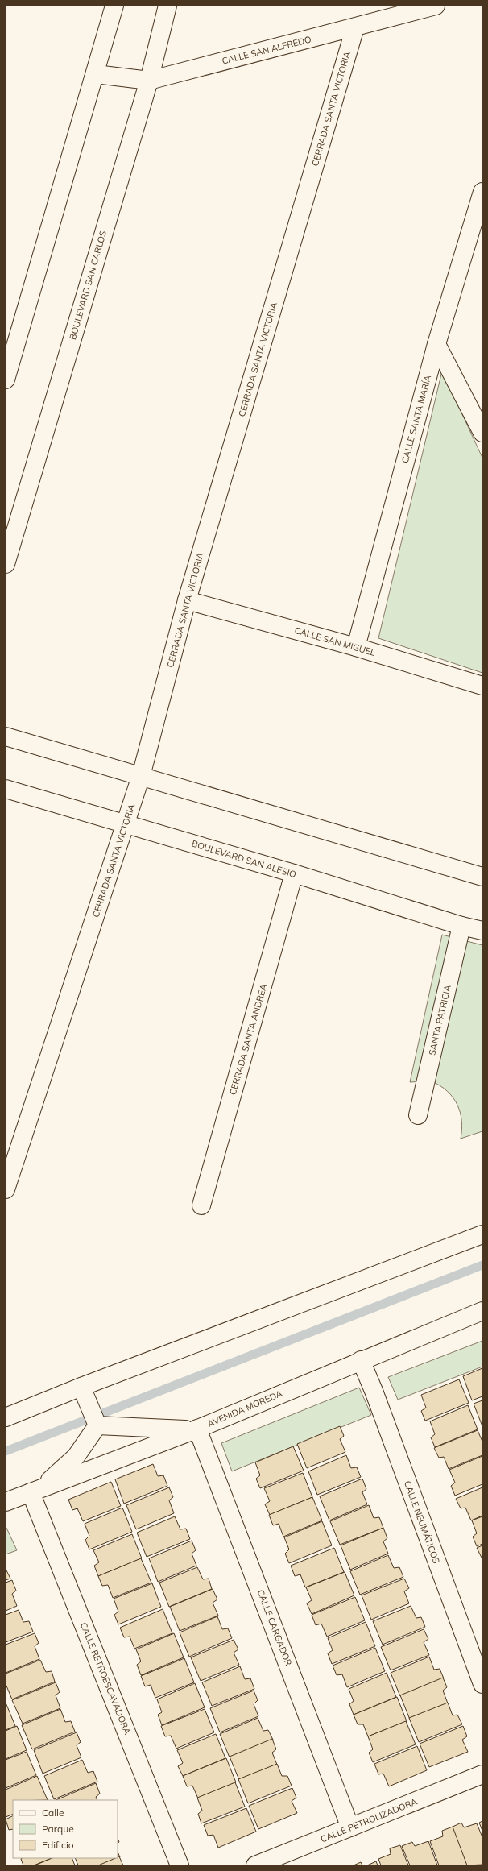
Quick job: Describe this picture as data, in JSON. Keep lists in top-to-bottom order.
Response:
{
  "streets": {
    "street": [
      "CALLE SAN ALFREDO",
      "CERRADA SANTA VICTORIA",
      "BOULEVARD SAN CARLOS",
      "CALLE SANTA MARÍA",
      "CALLE SAN MIGUEL",
      "BOULEVARD SAN ALESIO",
      "SANTA PATRICIA",
      "CERRADA SANTA ANDREA",
      "AVENIDA MOREDA",
      "CALLE NEUMÁTICOS",
      "CALLE CARGADOR",
      "CALLE RETROESCAVADORA",
      "CALLE PETROLIZADORA"
    ]
  },
  "crossings": [
    ["CALLE SAN ALFREDO", "CERRADA SANTA VICTORIA"],
    ["CALLE SAN ALFREDO", "BOULEVARD SAN CARLOS"],
    ["CERRADA SANTA VICTORIA", "CALLE SAN MIGUEL"],
    ["CERRADA SANTA VICTORIA", "BOULEVARD SAN ALESIO"],
    ["CALLE SANTA MARÍA", "CALLE SAN MIGUEL"],
    ["BOULEVARD SAN ALESIO", "SANTA PATRICIA"],
    ["BOULEVARD SAN ALESIO", "CERRADA SANTA ANDREA"],
    ["AVENIDA MOREDA", "CALLE NEUMÁTICOS"],
    ["AVENIDA MOREDA", "CALLE CARGADOR"],
    ["AVENIDA MOREDA", "CALLE RETROESCAVADORA"],
    ["CALLE CARGADOR", "CALLE PETROLIZADORA"]
  ],
  "legend": ["Calle", "Parque", "Edificio"]
}
